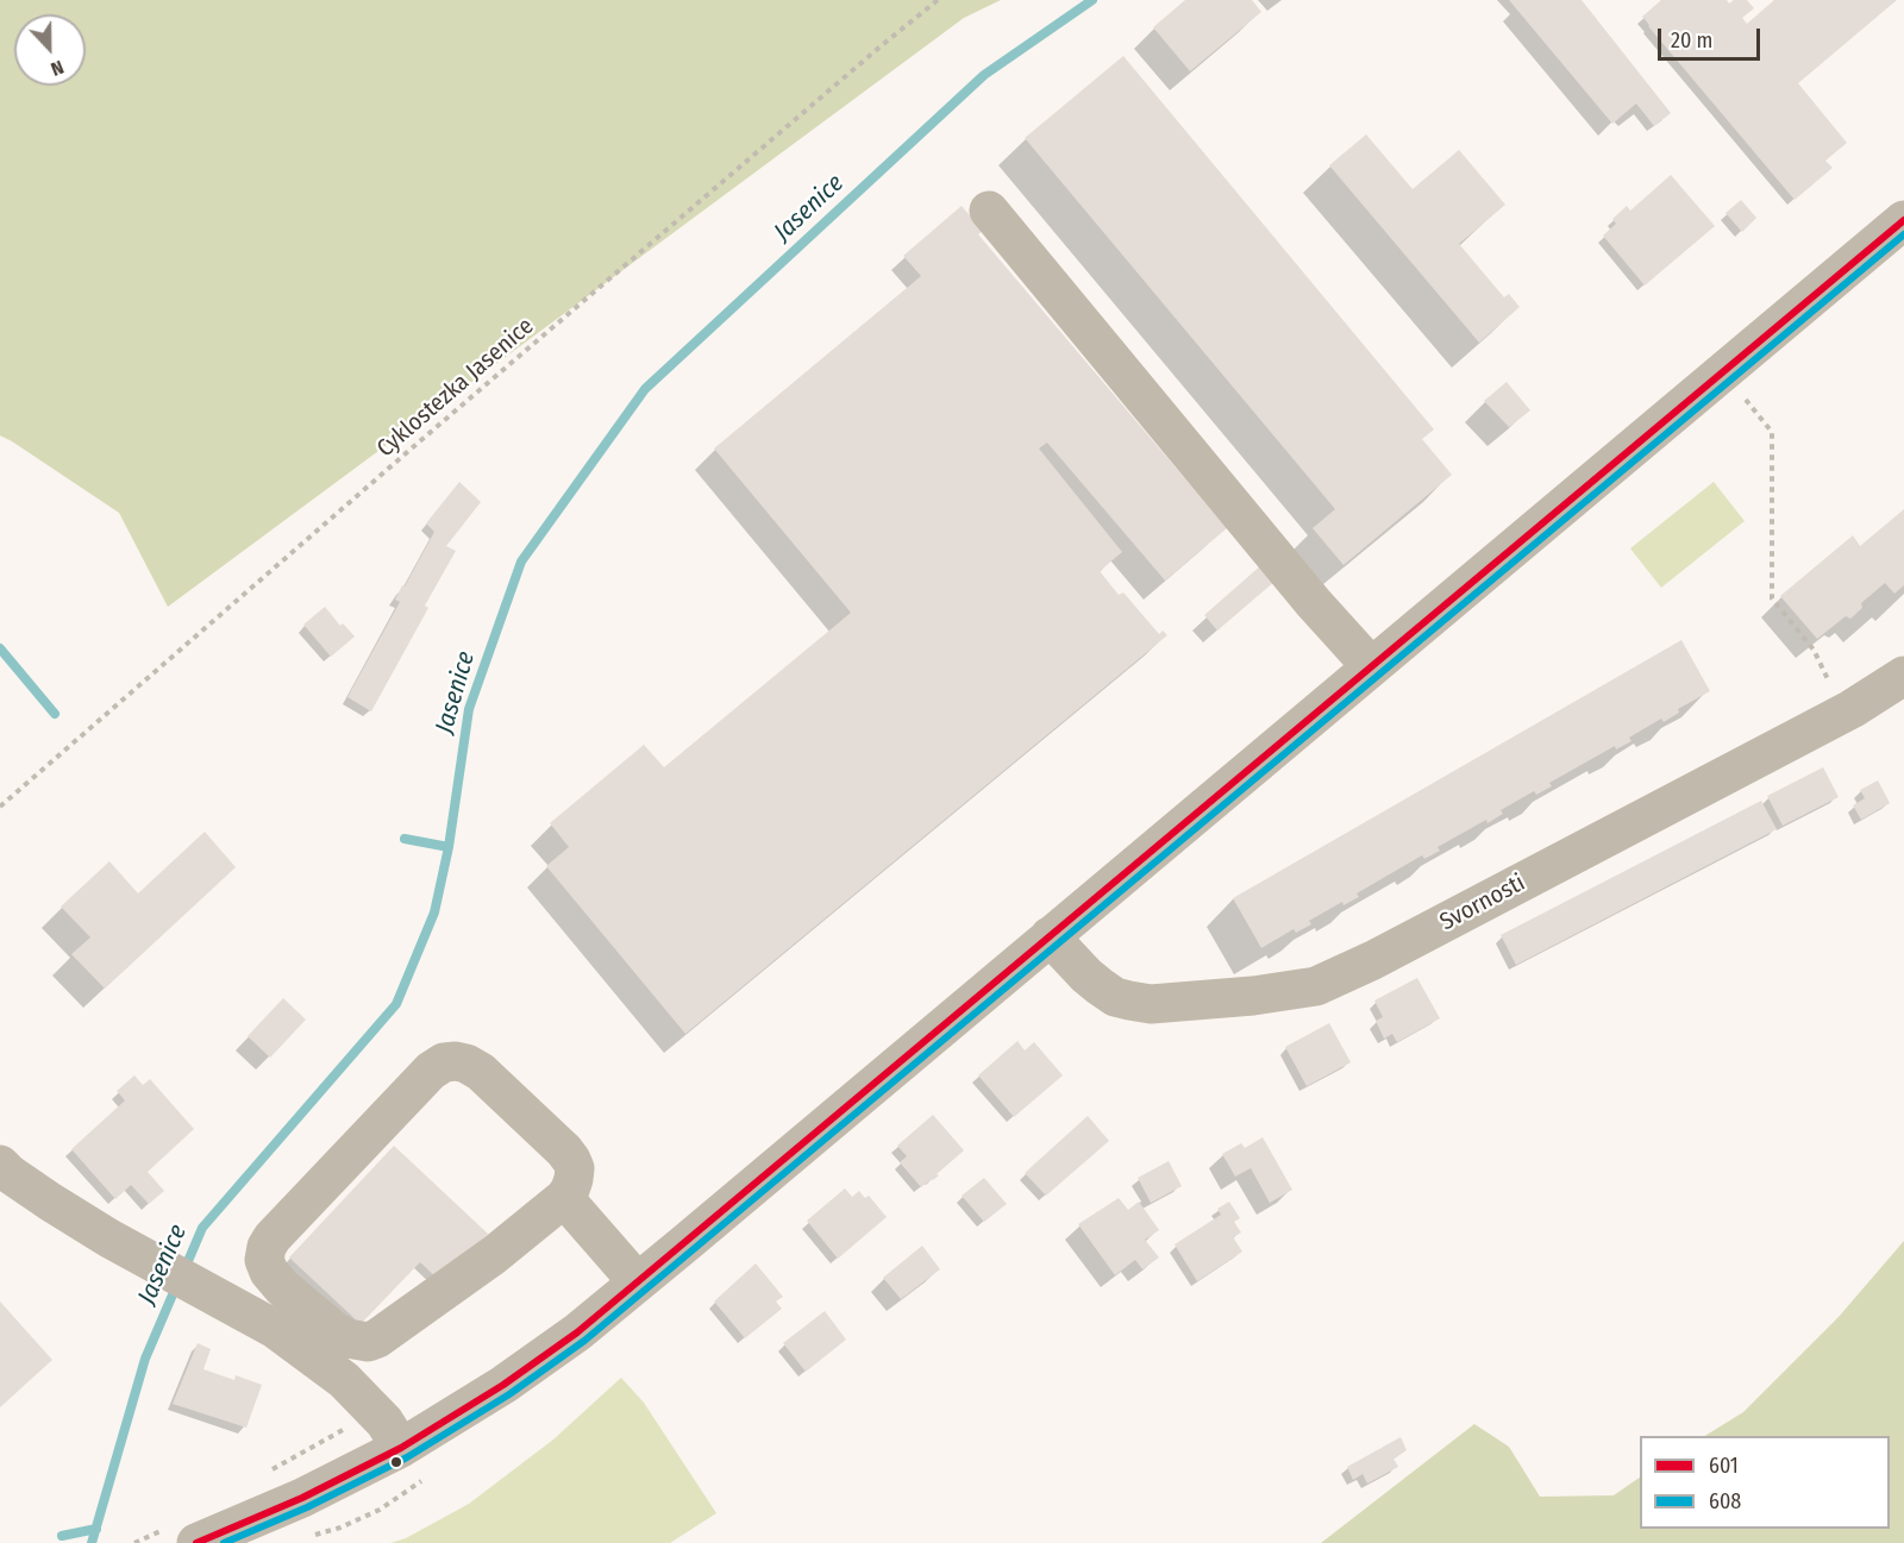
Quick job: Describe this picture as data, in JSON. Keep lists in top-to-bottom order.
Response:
{
  "streets": {
    "street": ["Svornosti"],
    "path": ["Cyklostezka Jasenice"]
  },
  "water": ["Jasenice"],
  "lines": ["transit line 601", "transit line 608"],
  "legend": ["601", "608"],
  "scale_bar": "20 m",
  "north": "bottom"
}
